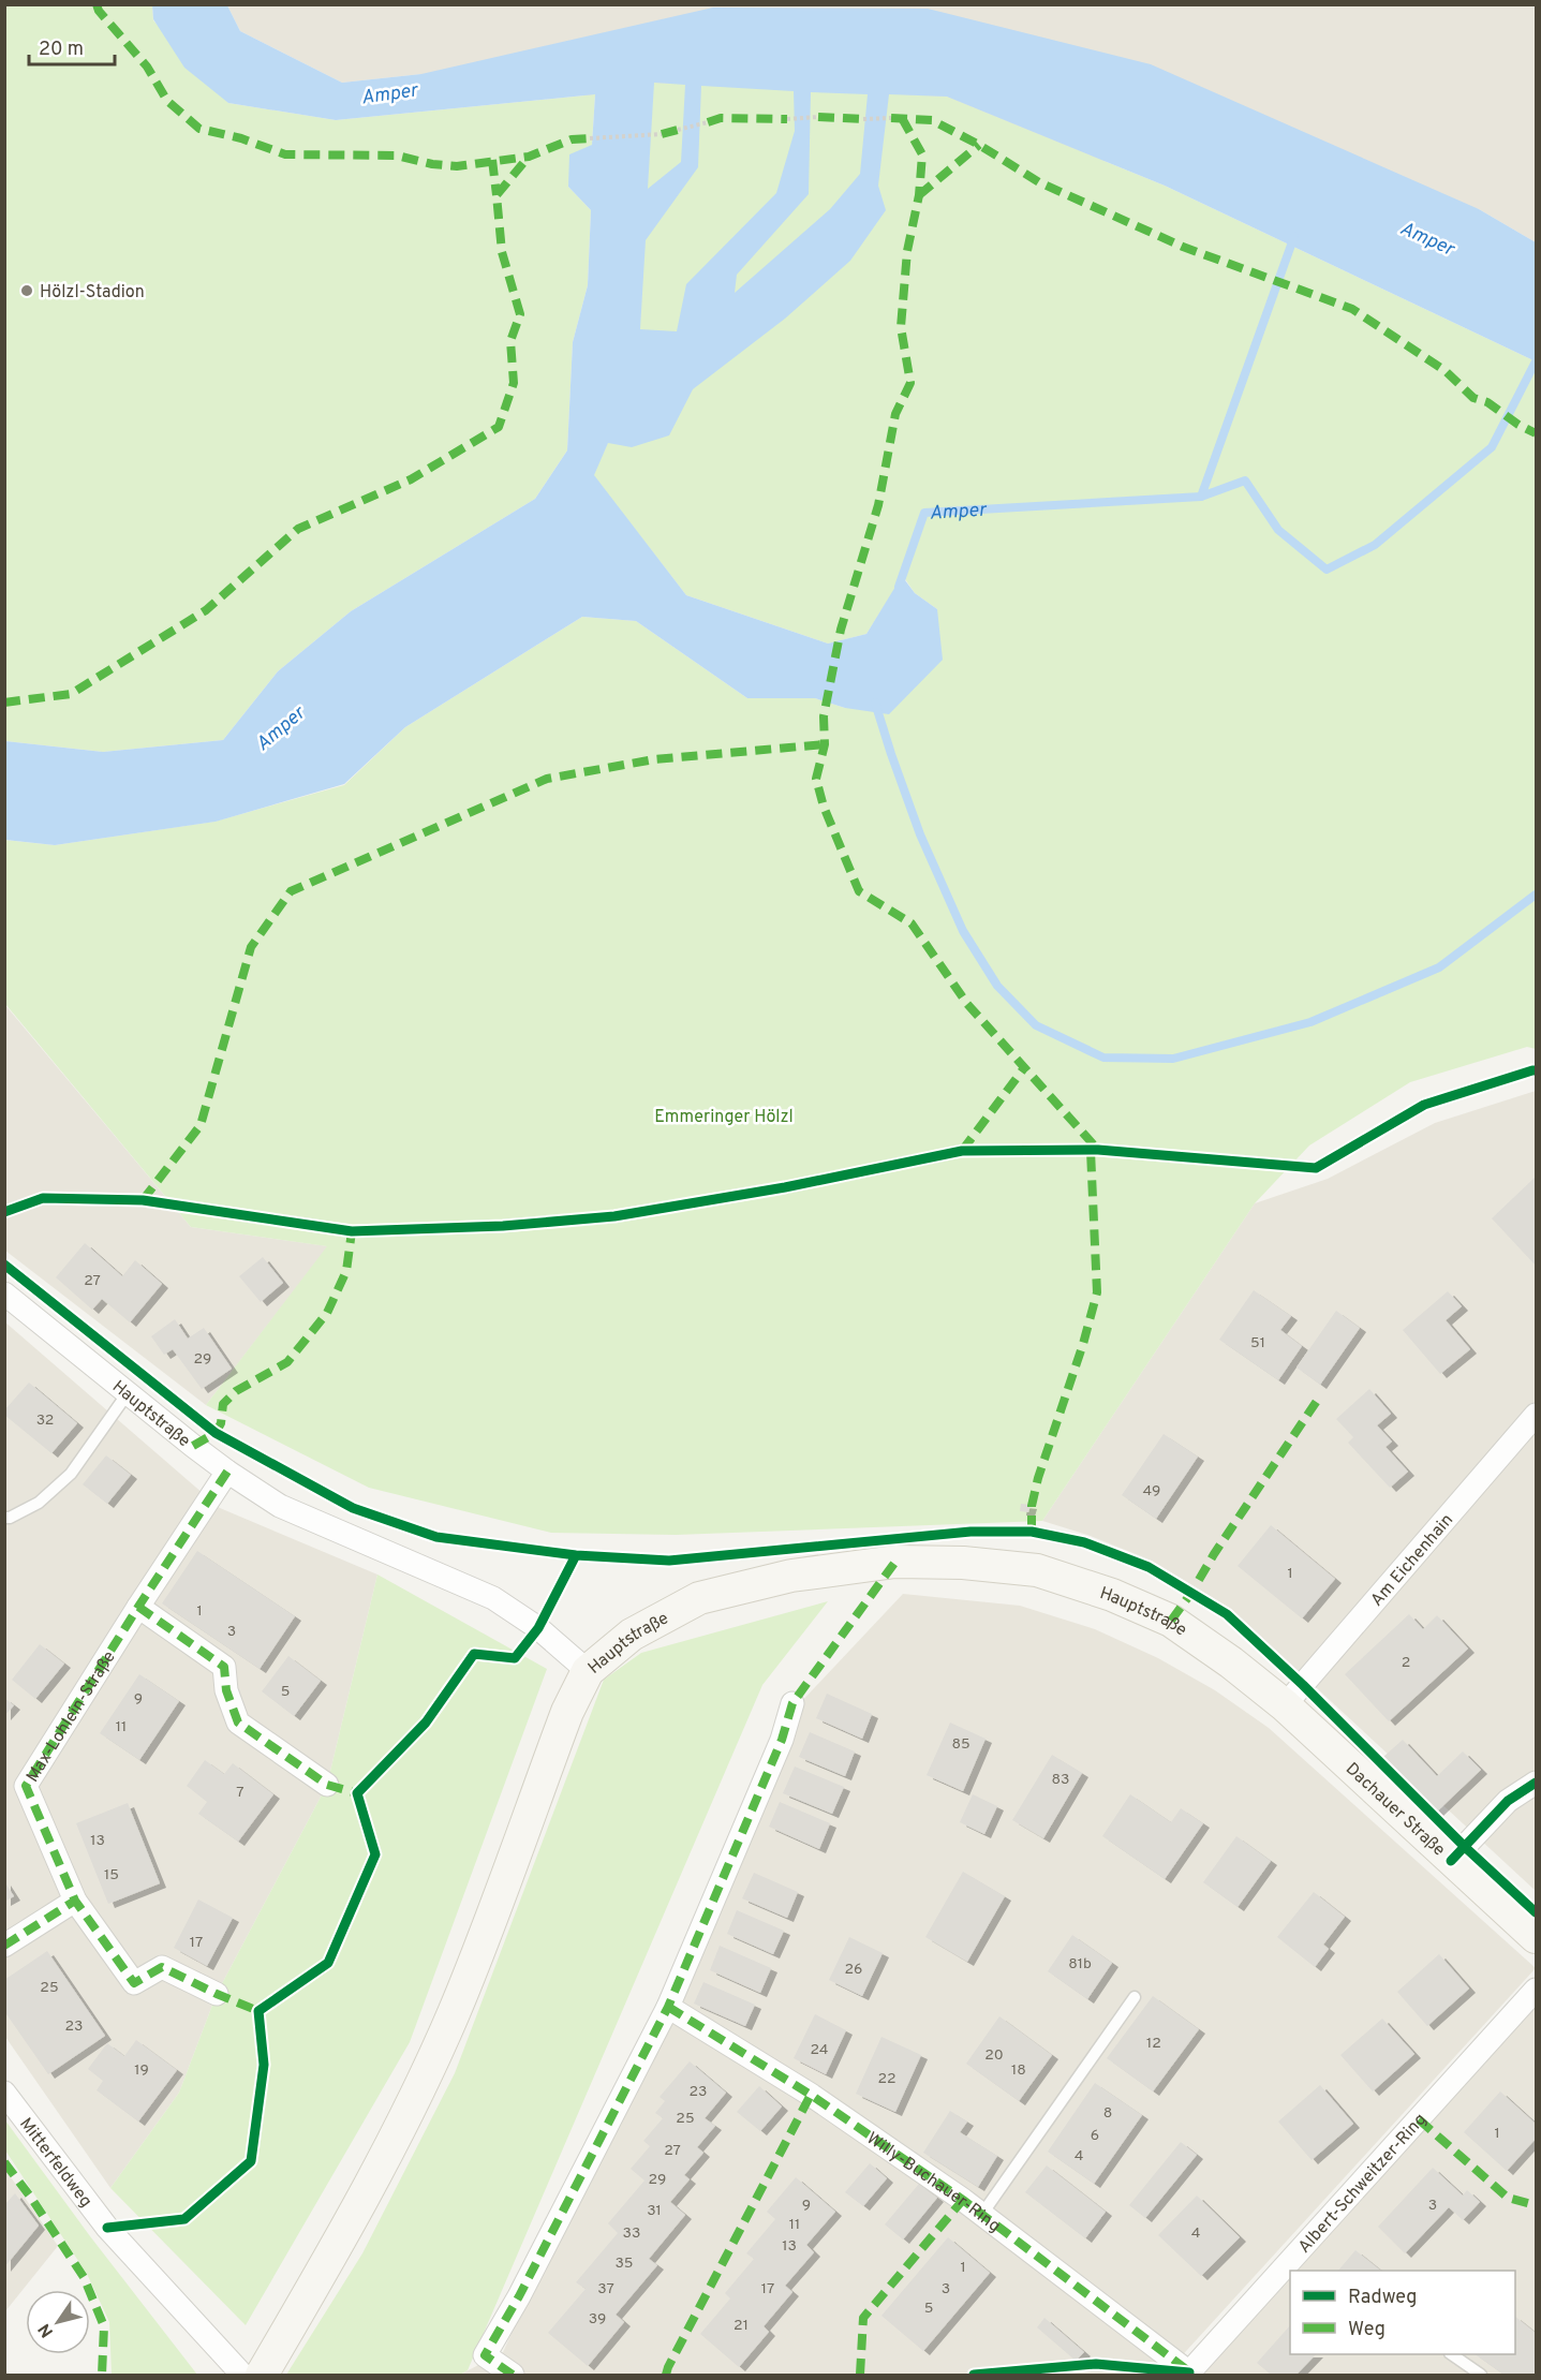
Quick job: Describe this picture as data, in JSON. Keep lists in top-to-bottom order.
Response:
{
  "streets": {
    "street": [
      "Hauptstraße",
      "Am Eichenhain",
      "Max-Lohlein-Straße",
      "Dachauer Straße",
      "Mitterfeldweg",
      "Willy-Buchauer-Ring",
      "Albert-Schweitzer-Ring"
    ]
  },
  "crossings": [
    ["Hauptstraße", "Am Eichenhain"],
    ["Hauptstraße", "Max-Lohlein-Straße"],
    ["Hauptstraße", "Dachauer Straße"],
    ["Am Eichenhain", "Dachauer Straße"],
    ["Willy-Buchauer-Ring", "Albert-Schweitzer-Ring"]
  ],
  "water": ["Amper"],
  "parks": ["Emmeringer Hölzl"],
  "places": ["Hölzl-Stadion"],
  "house_numbers": [
    "27",
    "51",
    "29",
    "32",
    "49",
    "1",
    "1",
    "3",
    "2",
    "5",
    "9",
    "11",
    "85",
    "83",
    "7",
    "13",
    "15",
    "17",
    "81b",
    "26",
    "25",
    "23",
    "12",
    "24",
    "20",
    "19",
    "18",
    "22",
    "23",
    "8",
    "25",
    "1",
    "6",
    "27",
    "4",
    "29",
    "9",
    "3",
    "31",
    "11",
    "33",
    "4",
    "13",
    "35",
    "1",
    "37",
    "17",
    "3",
    "5",
    "39",
    "21"
  ],
  "legend": ["Radweg", "Weg"],
  "scale_bar": "20 m",
  "north": "bottom left"
}
